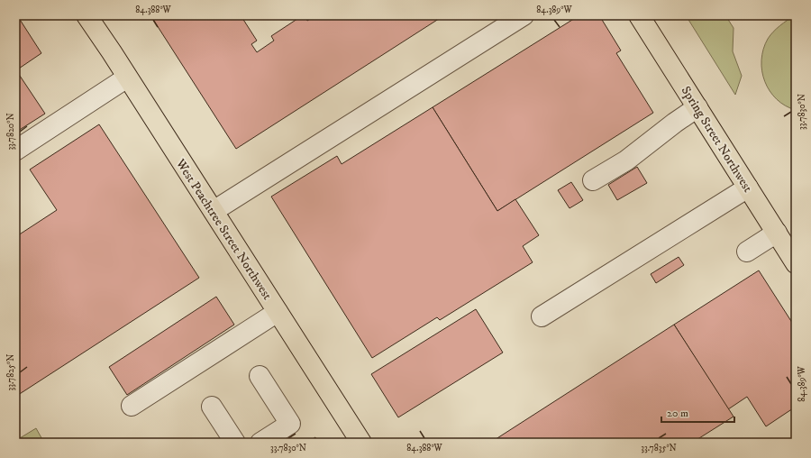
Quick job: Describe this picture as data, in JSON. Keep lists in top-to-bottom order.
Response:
{
  "streets": {
    "main road": ["Spring Street Northwest", "West Peachtree Street Northwest"]
  },
  "scale_bar": "20 m",
  "coordinates": [
    "84.388°W",
    "84.389°W",
    "33.7830°N",
    "33.7820°N",
    "33.7825°N",
    "33.7835°N"
  ]
}
